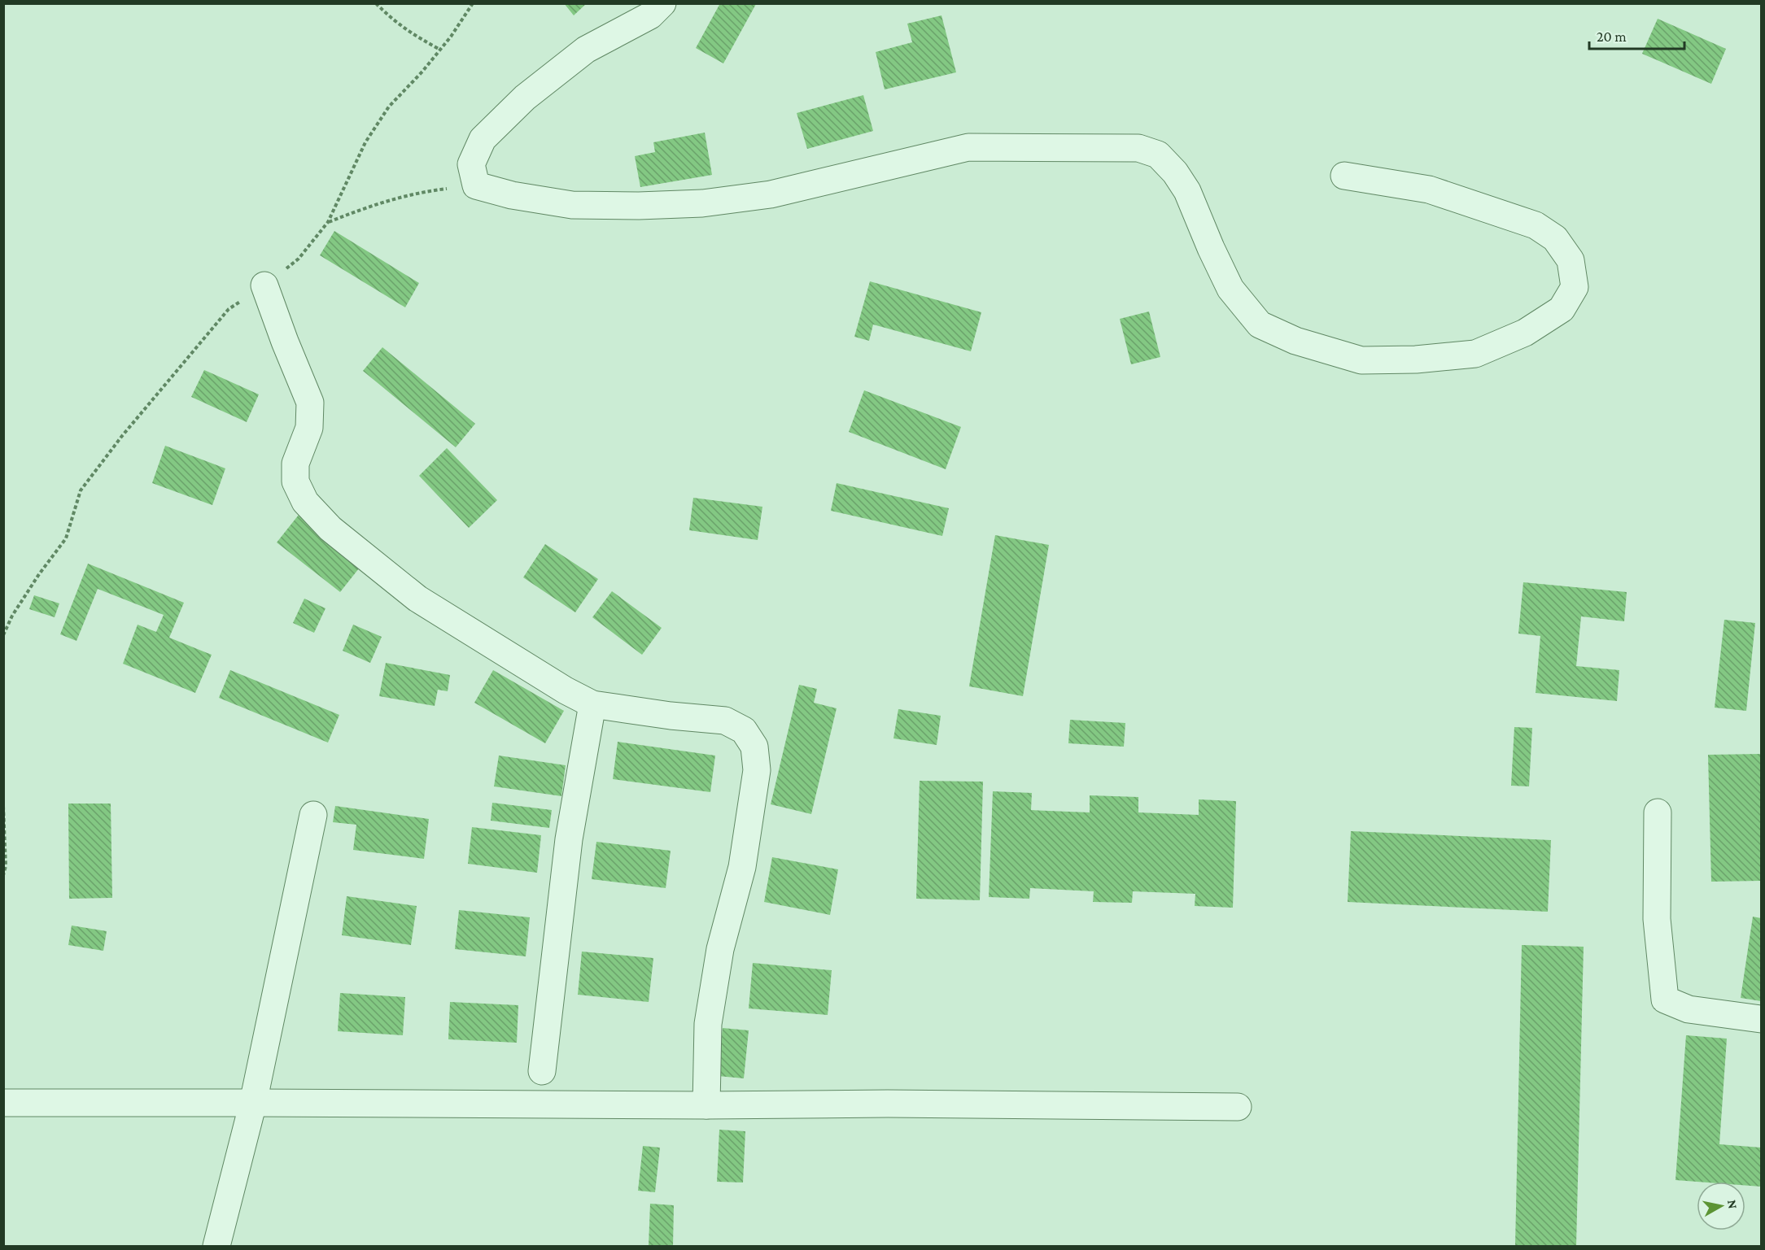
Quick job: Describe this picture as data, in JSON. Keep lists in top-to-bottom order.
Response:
{
  "scale_bar": "20 m",
  "north": "right"
}
